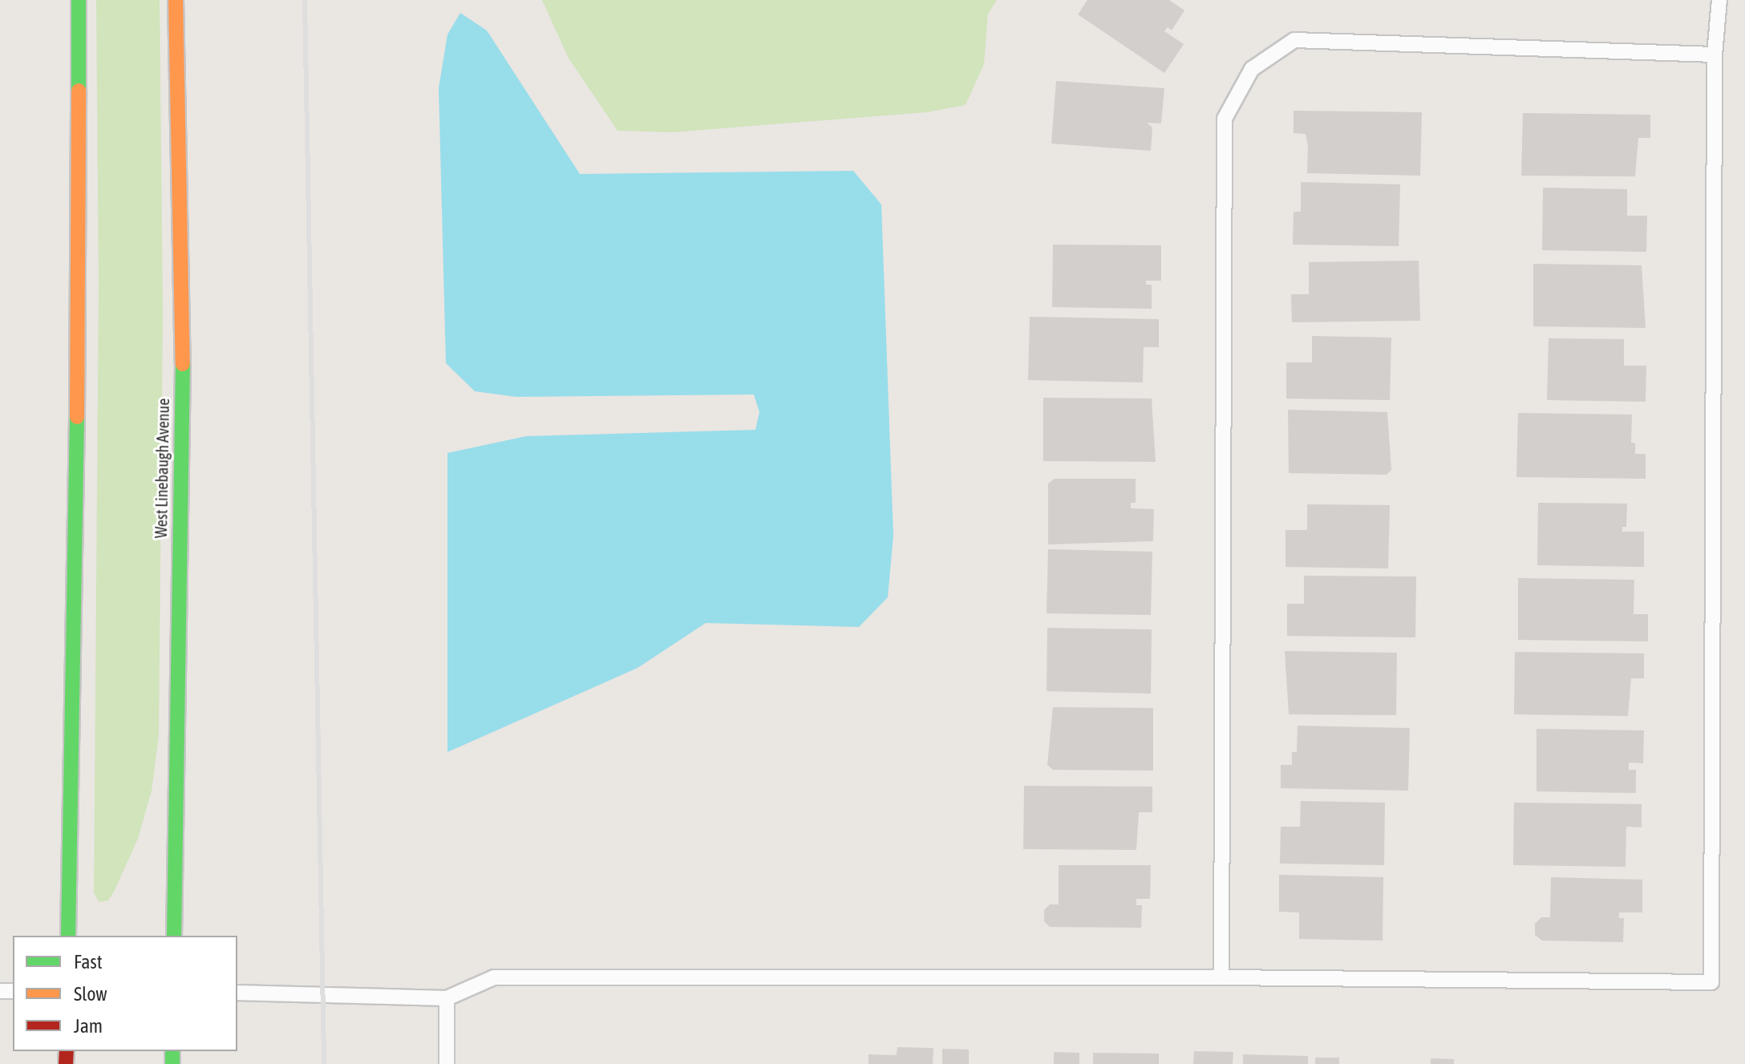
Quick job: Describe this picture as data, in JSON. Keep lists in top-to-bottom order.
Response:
{
  "streets": {
    "main road": ["West Linebaugh Avenue"]
  },
  "legend": ["Fast", "Slow", "Jam"]
}
